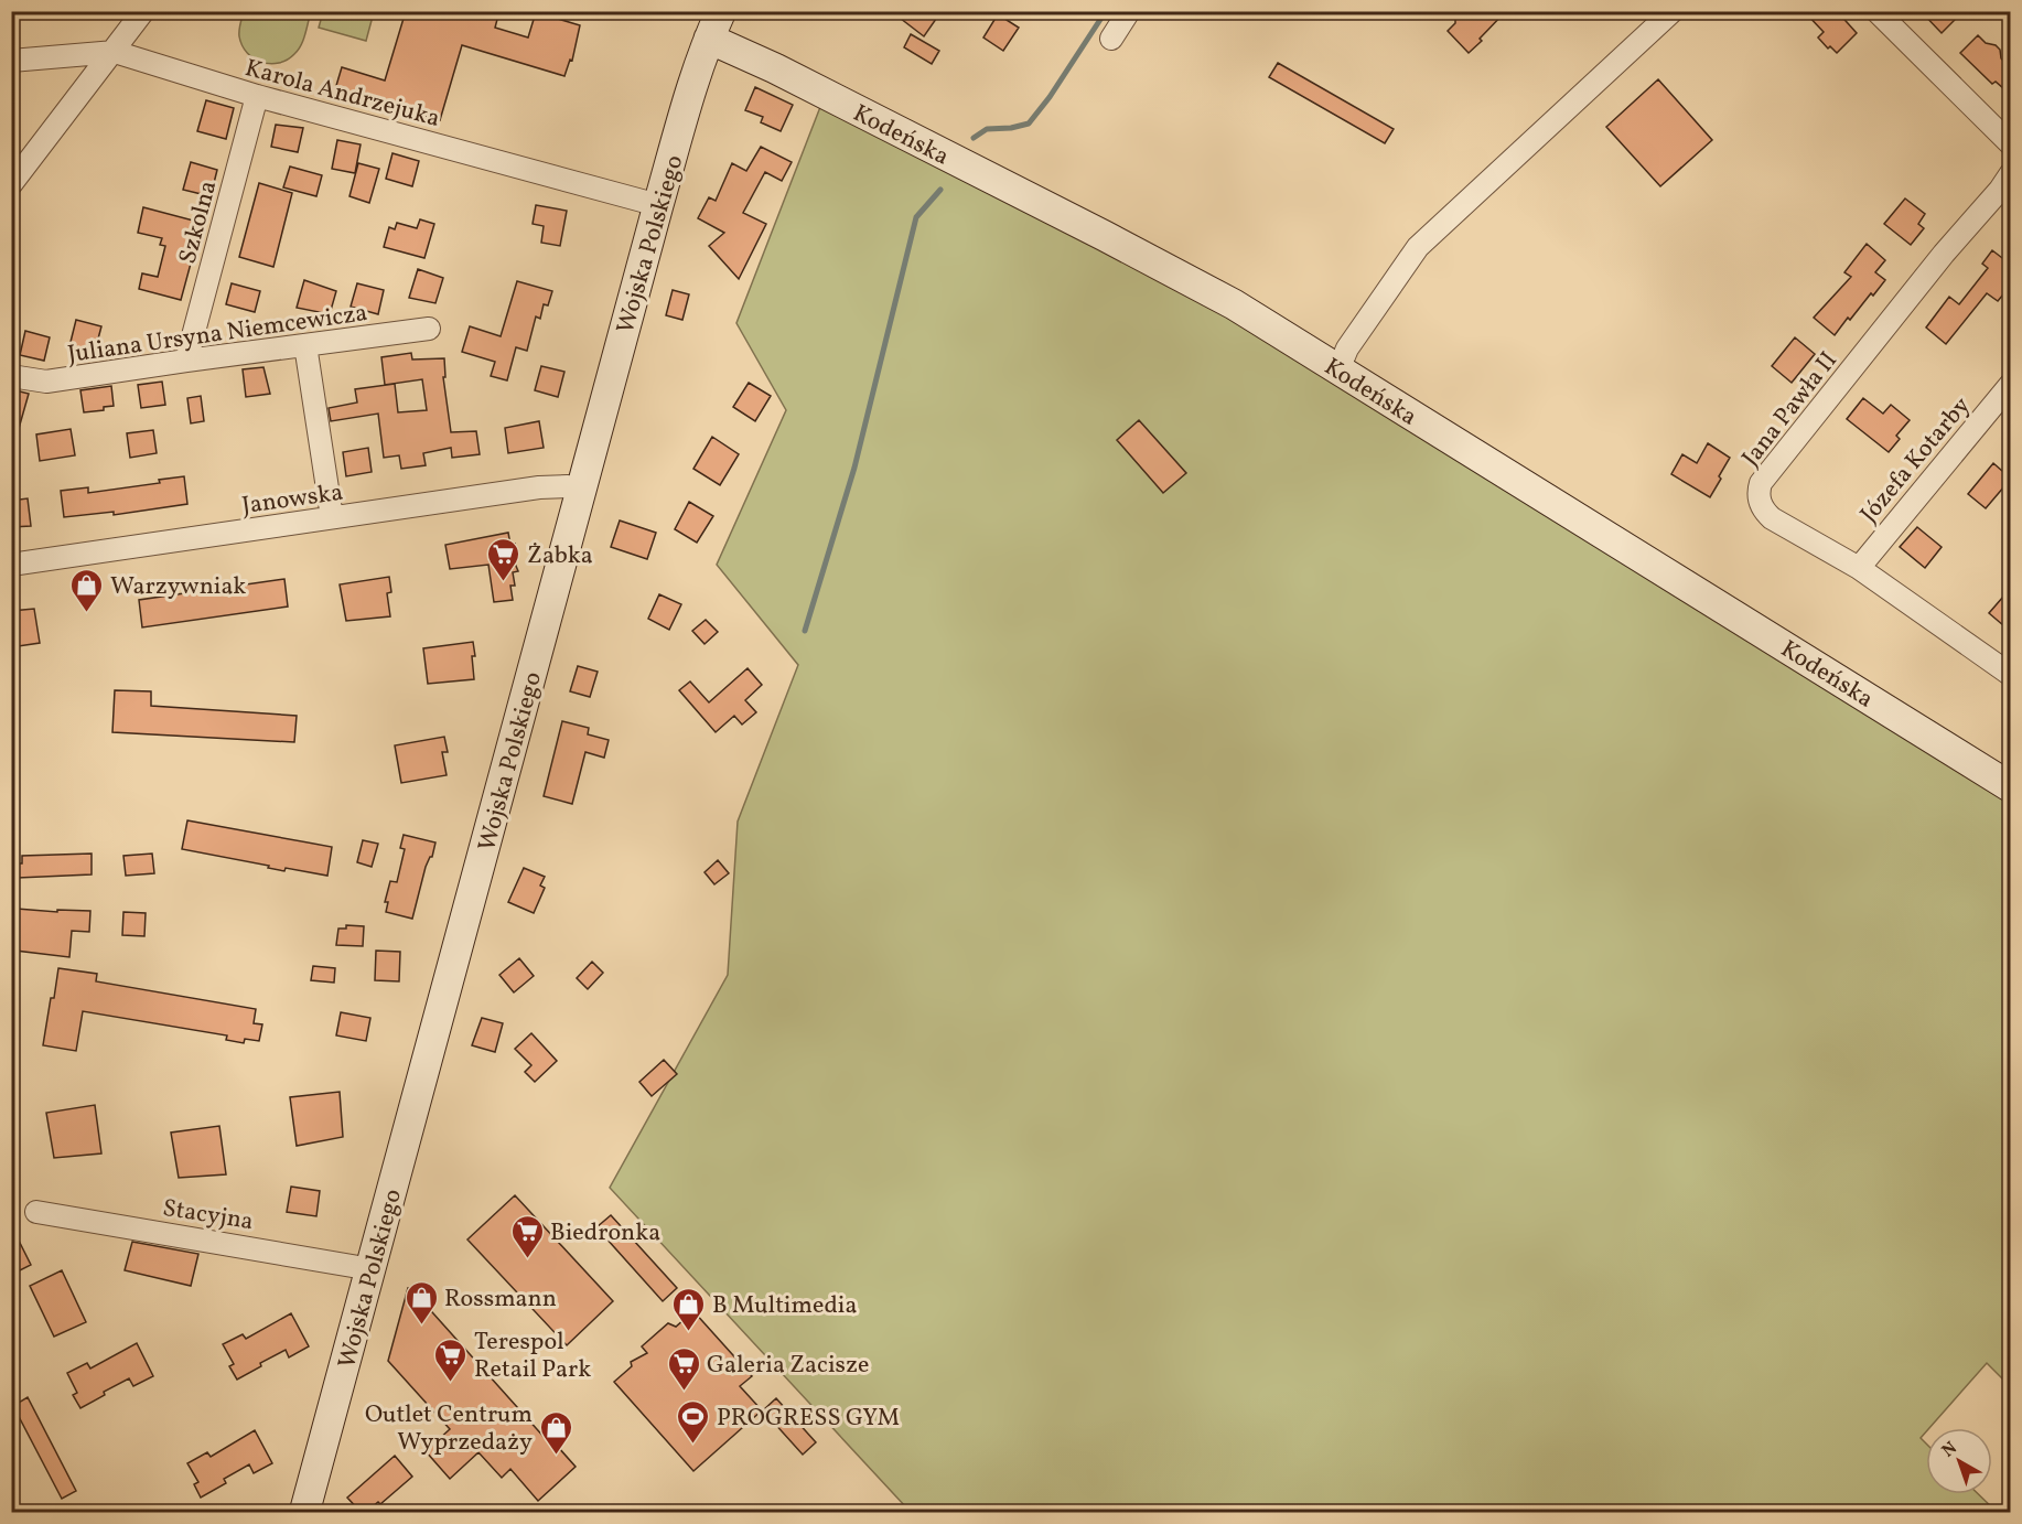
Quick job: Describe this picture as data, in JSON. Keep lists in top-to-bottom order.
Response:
{
  "streets": {
    "main road": ["Kodeńska", "Wojska Polskiego"],
    "street": [
      "Karola Andrzejuka",
      "Szkolna",
      "Juliana Ursyna Niemcewicza",
      "Jana Pawła II",
      "Józefa Kotarby",
      "Janowska",
      "Stacyjna"
    ]
  },
  "crossings": [
    ["Karola Andrzejuka", "Szkolna"],
    ["Karola Andrzejuka", "Wojska Polskiego"],
    ["Kodeńska", "Wojska Polskiego"],
    ["Szkolna", "Juliana Ursyna Niemcewicza"],
    ["Wojska Polskiego", "Janowska"],
    ["Wojska Polskiego", "Stacyjna"],
    ["Jana Pawła II", "Józefa Kotarby"]
  ],
  "places": {
    "supermarket": [
      "Żabka",
      "Biedronka",
      "Terespol Retail Park",
      "Galeria Zacisze"
    ],
    "shop": [
      "Warzywniak",
      "Rossmann",
      "B Multimedia",
      "Outlet Centrum Wyprzedaży"
    ],
    "sports": ["PROGRESS GYM"]
  },
  "north": "top left"
}
